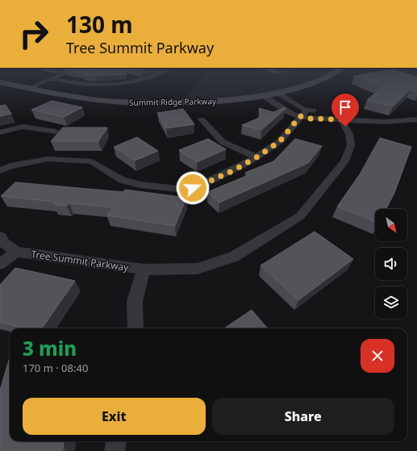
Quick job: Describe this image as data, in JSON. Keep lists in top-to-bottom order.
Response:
{
  "streets": {
    "street": ["Summit Ridge Parkway", "Tree Summit Parkway"]
  },
  "north": "bottom right",
  "page": {
    "turn": ["130 m", "Tree Summit Parkway"],
    "heading": ["3 min", "170 m · 08:40"],
    "buttons": ["Exit", "Share"]
  }
}
